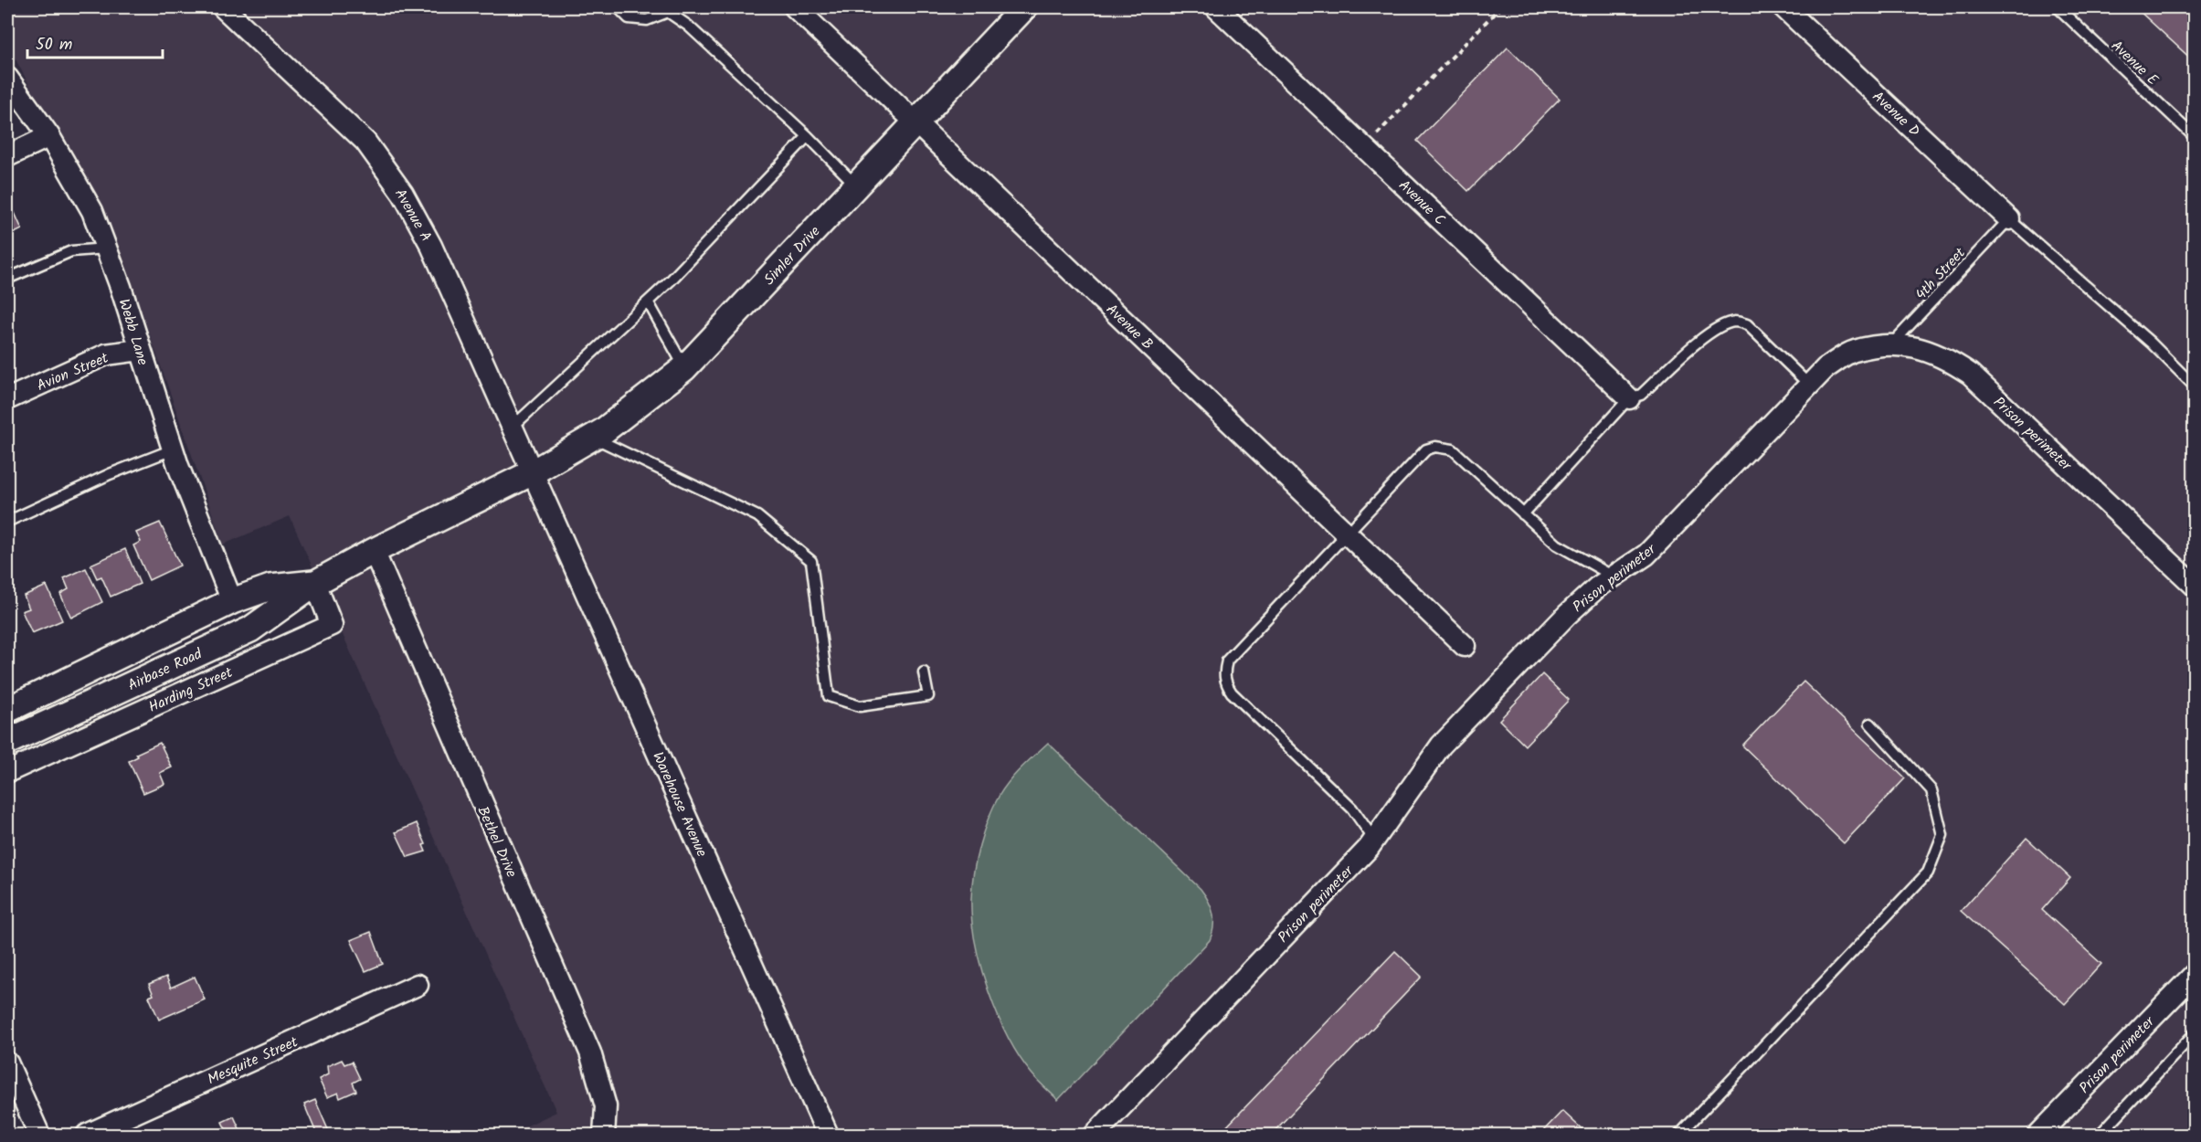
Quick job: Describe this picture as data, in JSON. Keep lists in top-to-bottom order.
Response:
{
  "streets": {
    "street": [
      "Avenue D",
      "Avenue C",
      "Avenue A",
      "Simler Drive",
      "Avenue B",
      "Webb Lane",
      "Avion Street",
      "Prison perimeter",
      "Airbase Road",
      "Harding Street",
      "Warehouse Avenue",
      "Bethel Drive",
      "Mesquite Street"
    ],
    "lane": ["Avenue E", "4th Street"]
  },
  "crossings": [
    ["Avenue D", "4th Street"],
    ["Avenue A", "Simler Drive"],
    ["Avenue A", "Airbase Road"],
    ["Avenue A", "Warehouse Avenue"],
    ["Simler Drive", "Avenue B"],
    ["Simler Drive", "Airbase Road"],
    ["Simler Drive", "Warehouse Avenue"],
    ["4th Street", "Prison perimeter"],
    ["Webb Lane", "Avion Street"],
    ["Webb Lane", "Airbase Road"],
    ["Airbase Road", "Harding Street"],
    ["Airbase Road", "Warehouse Avenue"],
    ["Airbase Road", "Bethel Drive"]
  ],
  "scale_bar": "50 m"
}
